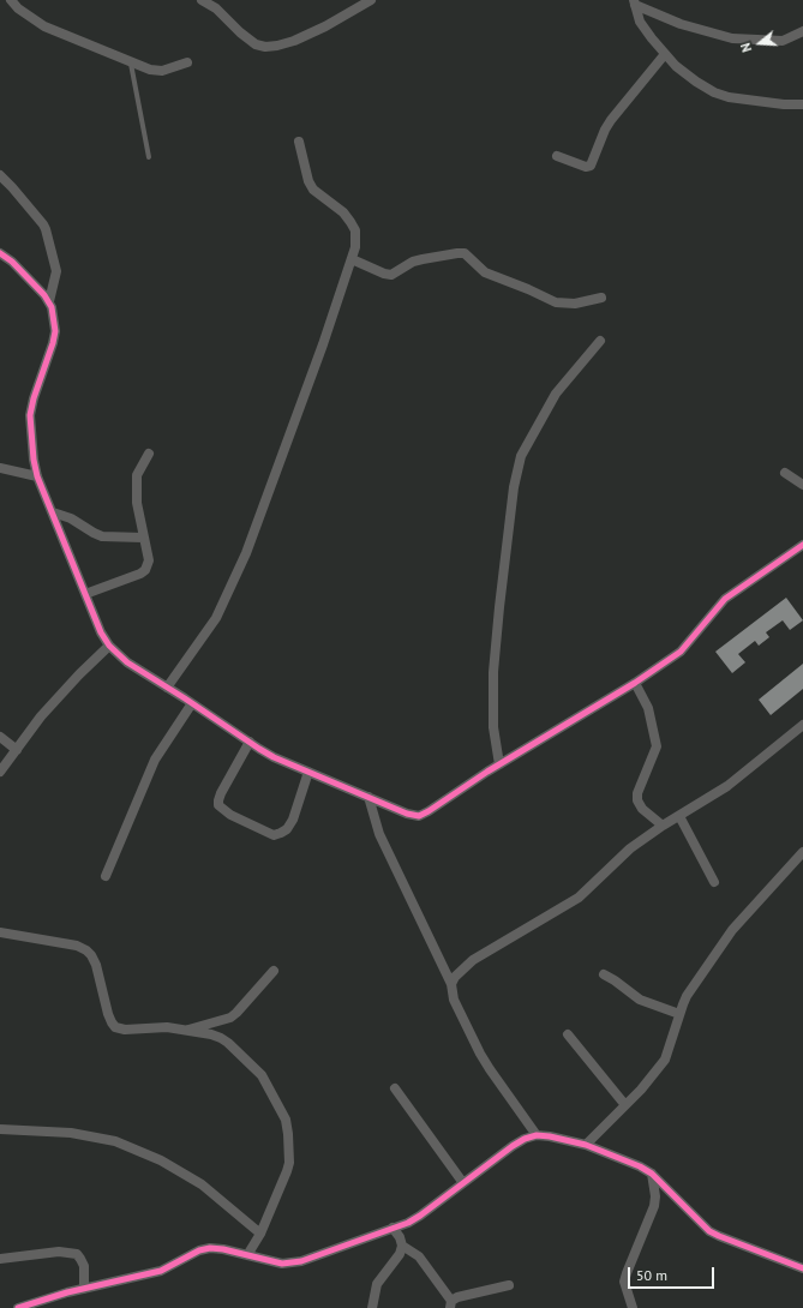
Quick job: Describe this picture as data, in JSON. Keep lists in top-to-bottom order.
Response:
{
  "scale_bar": "50 m",
  "north": "left"
}
